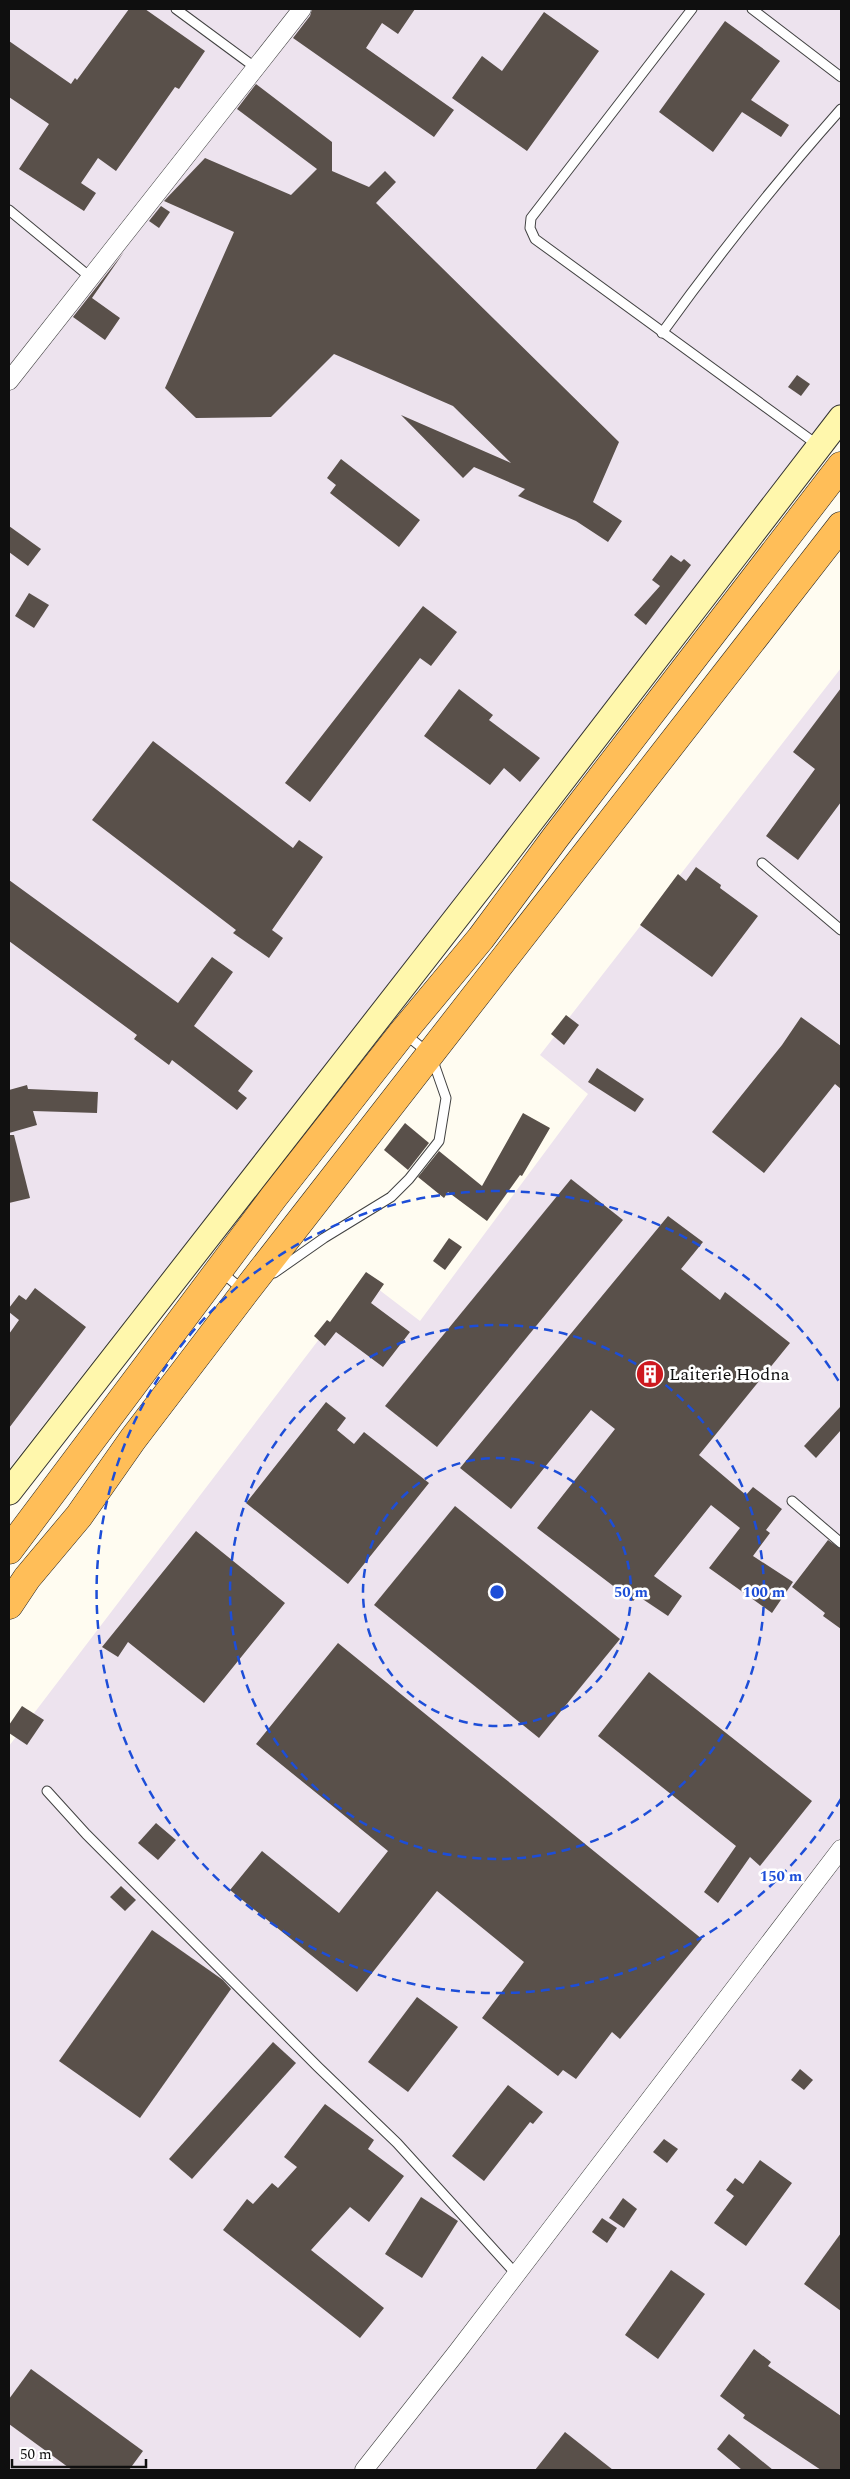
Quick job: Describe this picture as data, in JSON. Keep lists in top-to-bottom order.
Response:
{
  "places": {
    "building": ["Laiterie Hodna"]
  },
  "scale_bar": "50 m",
  "rings": ["50 m", "100 m", "150 m"]
}
